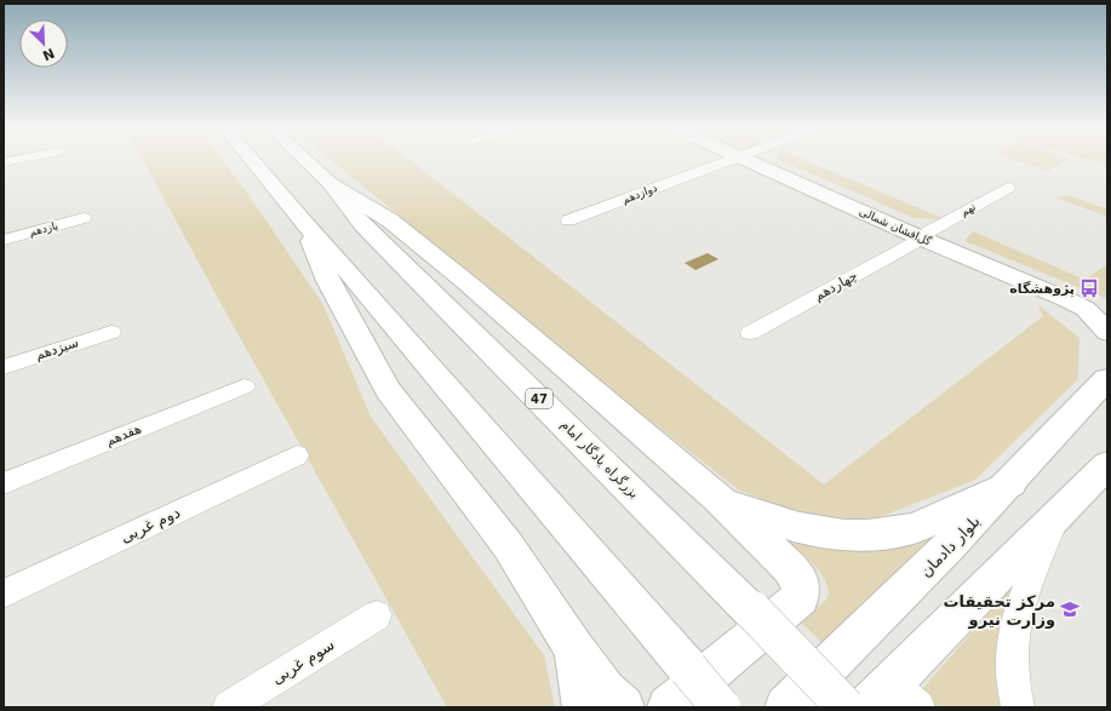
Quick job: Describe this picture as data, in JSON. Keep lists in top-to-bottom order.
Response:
{
  "streets": {
    "main road": [
      "گل‌افشان شمالی",
      "47",
      "بزرگراه یادگار امام",
      "بلوار دادمان"
    ],
    "street": [
      "دوازدهم",
      "نهم",
      "یازدهم",
      "چهاردهم",
      "سیزدهم",
      "هفدهم",
      "دوم غربی",
      "سوم غربی"
    ]
  },
  "crossings": [
    ["نهم", "گل‌افشان شمالی"],
    ["نهم", "چهاردهم"],
    ["گل‌افشان شمالی", "چهاردهم"]
  ],
  "places": {
    "bus stop": ["پژوهشگاه"],
    "school or university": ["مرکز تحقیقات وزارت نیرو"]
  },
  "north": "bottom right"
}
